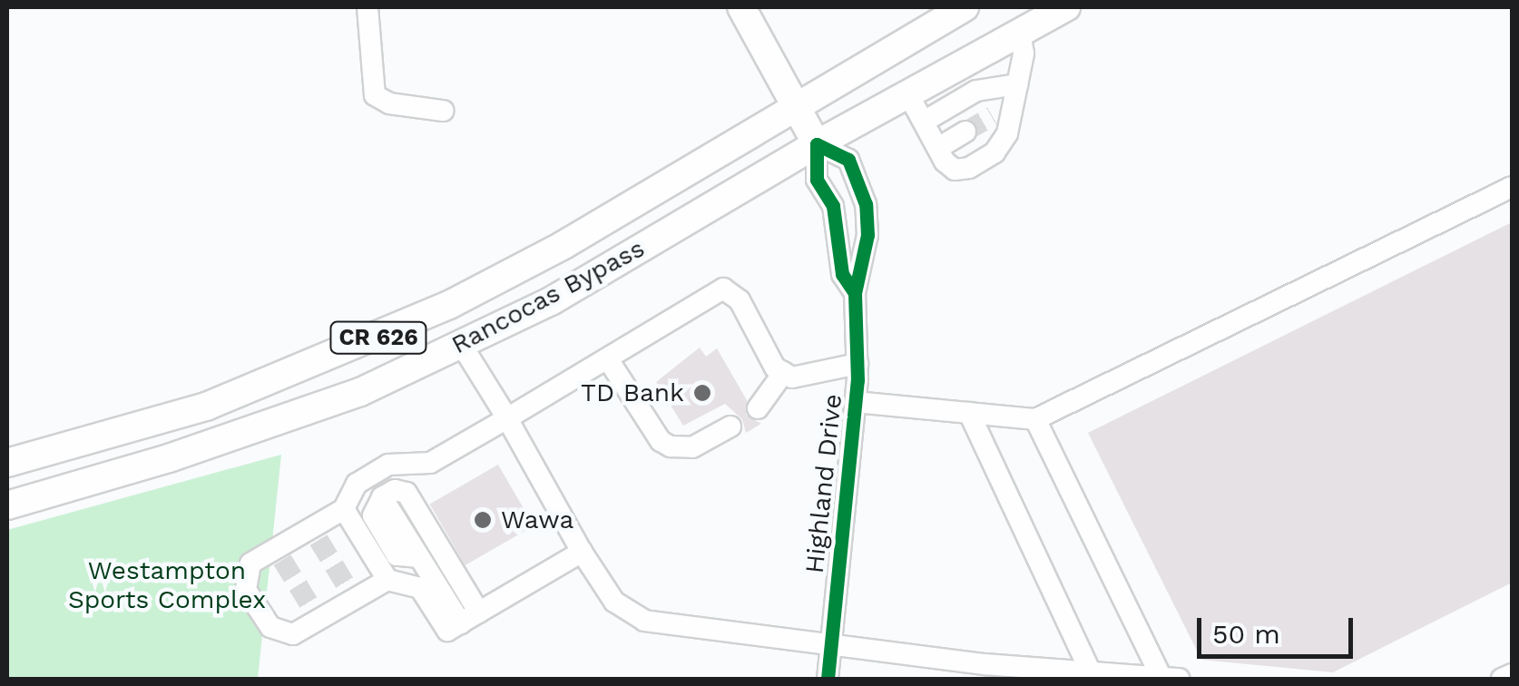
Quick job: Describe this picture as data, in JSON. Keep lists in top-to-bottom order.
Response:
{
  "streets": {
    "main road": ["Rancocas Bypass", "CR 626"],
    "street": ["Highland Drive"]
  },
  "crossings": [
    ["Rancocas Bypass", "CR 626"],
    ["Rancocas Bypass", "Highland Drive"],
    ["CR 626", "Highland Drive"]
  ],
  "parks": ["Westampton Sports Complex"],
  "places": ["TD Bank", "Wawa"],
  "scale_bar": "50 m"
}
